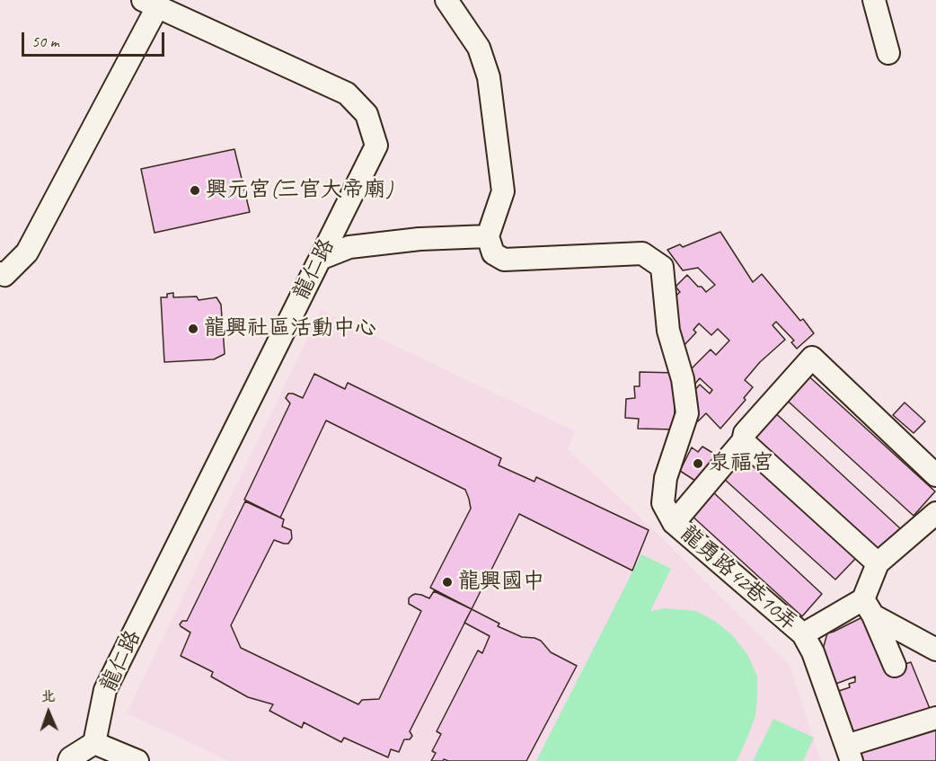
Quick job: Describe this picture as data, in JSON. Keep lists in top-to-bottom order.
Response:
{
  "streets": {
    "street": ["龍仁路", "龍勇路42巷10弄"]
  },
  "places": [
    "興元宮(三官大帝廟)",
    "龍興社區活動中心",
    "泉福宮",
    "龍興國中"
  ],
  "scale_bar": "50 m",
  "north": "top"
}
